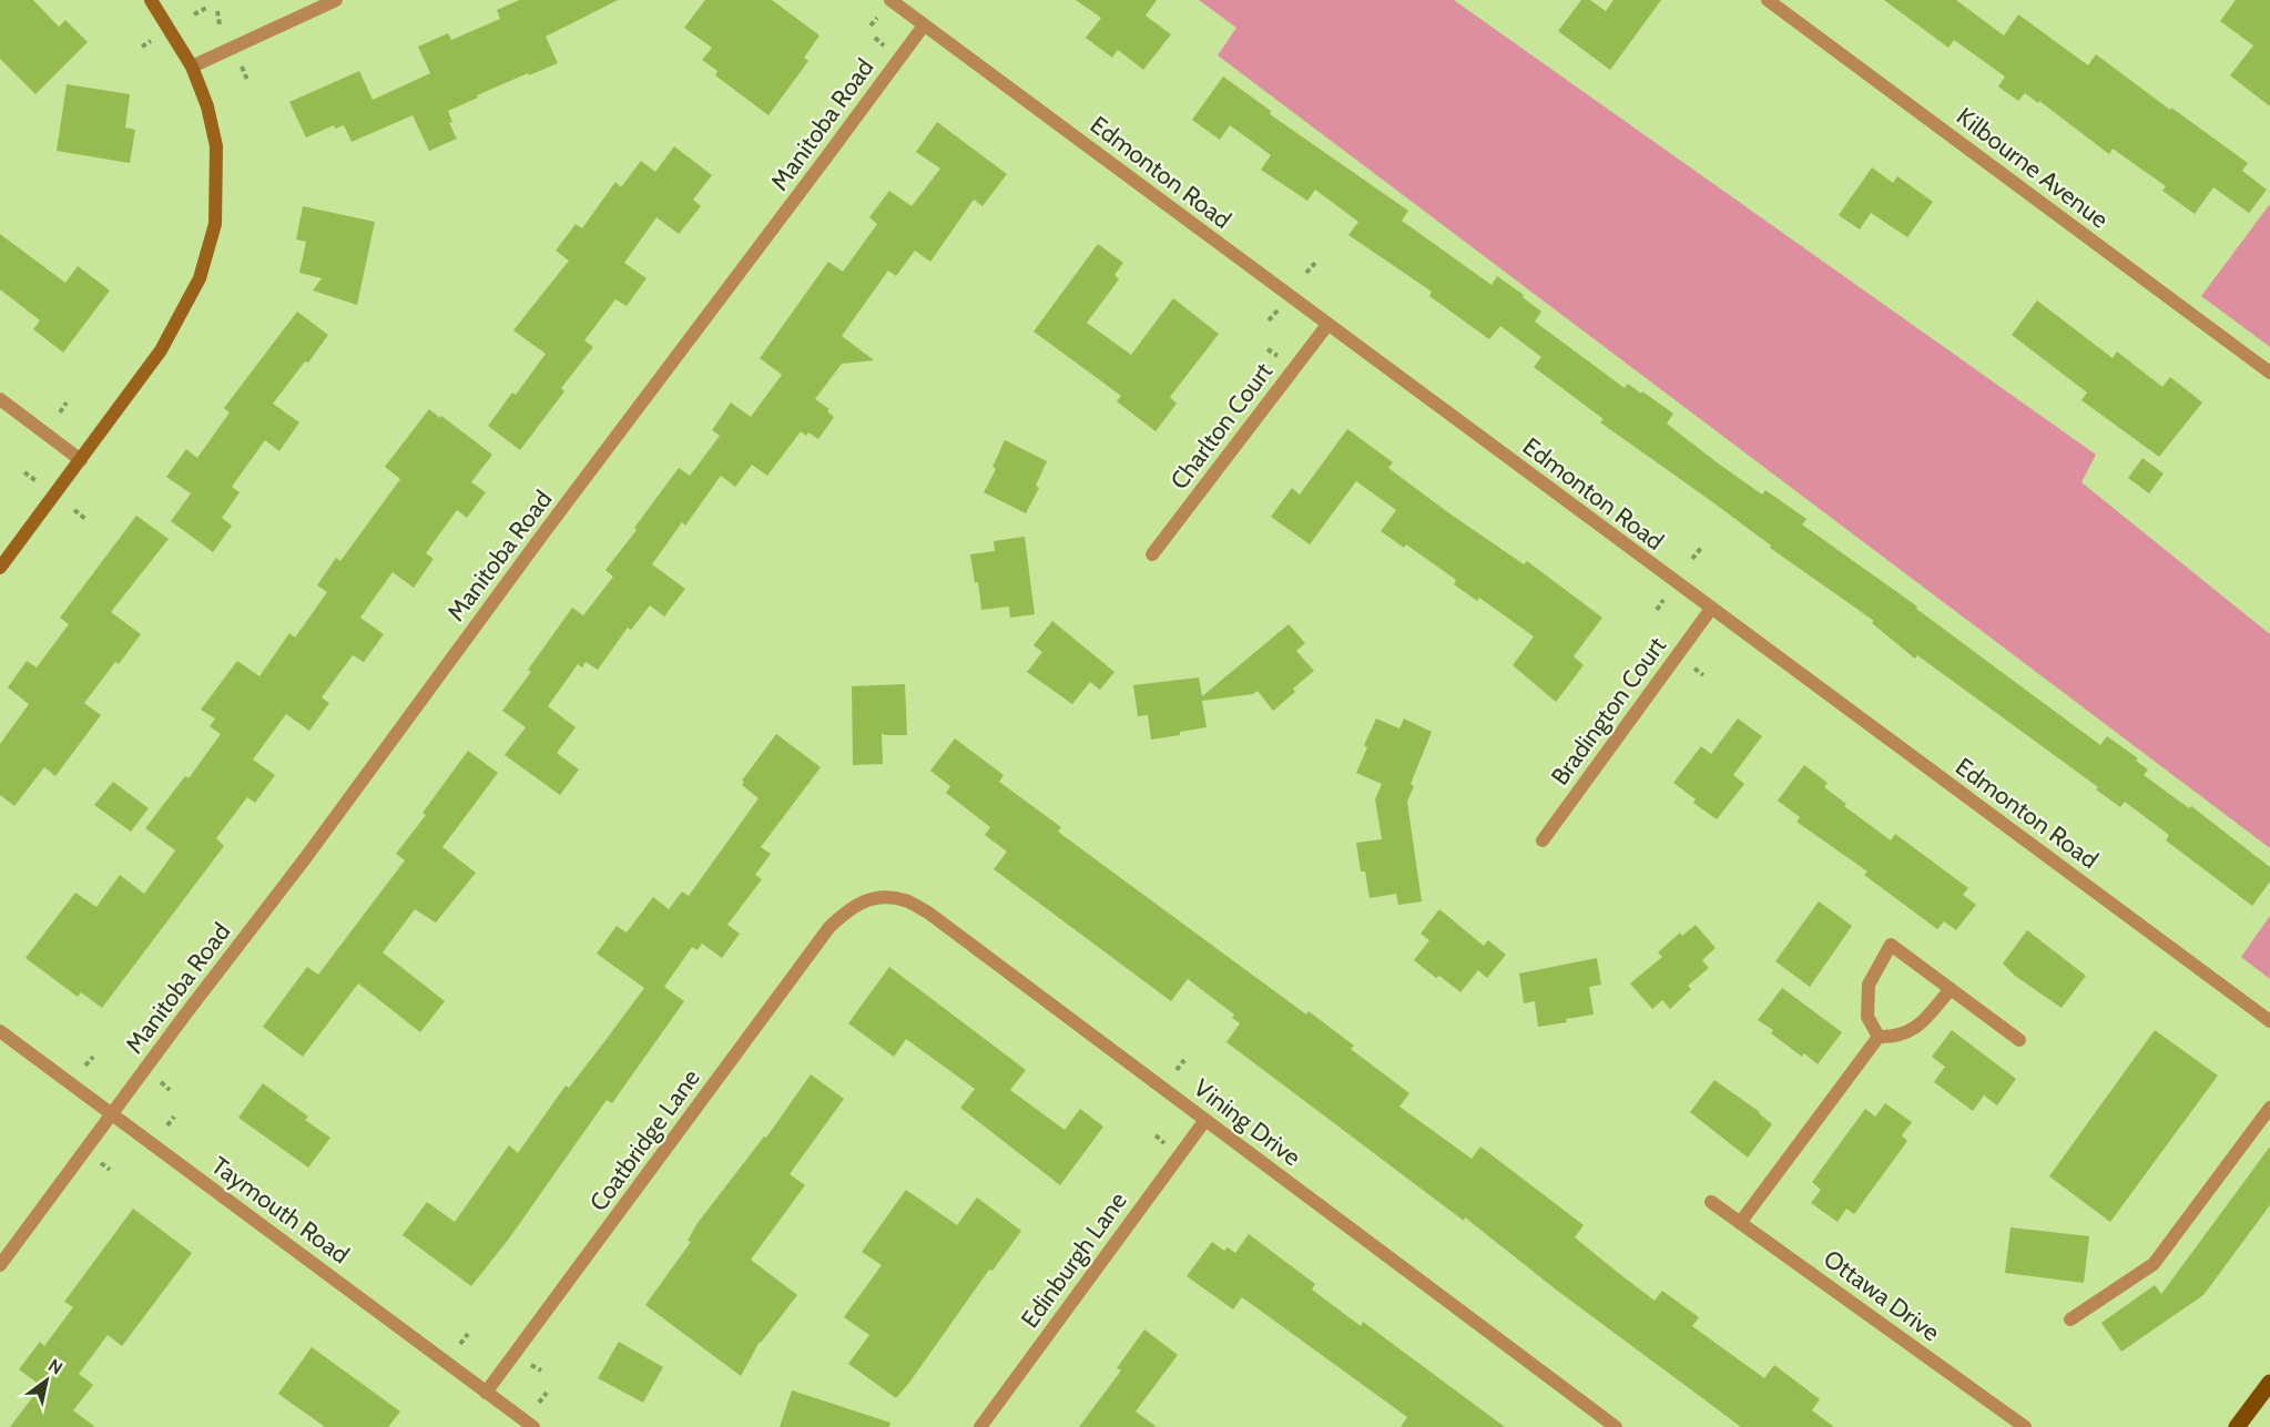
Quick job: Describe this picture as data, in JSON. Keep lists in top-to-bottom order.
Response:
{
  "streets": {
    "street": [
      "Manitoba Road",
      "Kilbourne Avenue",
      "Edmonton Road",
      "Charlton Court",
      "Bradington Court",
      "Vining Drive",
      "Coatbridge Lane",
      "Taymouth Road",
      "Edinburgh Lane",
      "Ottawa Drive"
    ]
  },
  "crossings": [
    ["Manitoba Road", "Edmonton Road"],
    ["Manitoba Road", "Taymouth Road"],
    ["Edmonton Road", "Charlton Court"],
    ["Edmonton Road", "Bradington Court"],
    ["Vining Drive", "Coatbridge Lane"],
    ["Vining Drive", "Edinburgh Lane"],
    ["Coatbridge Lane", "Taymouth Road"]
  ],
  "north": "top right"
}
